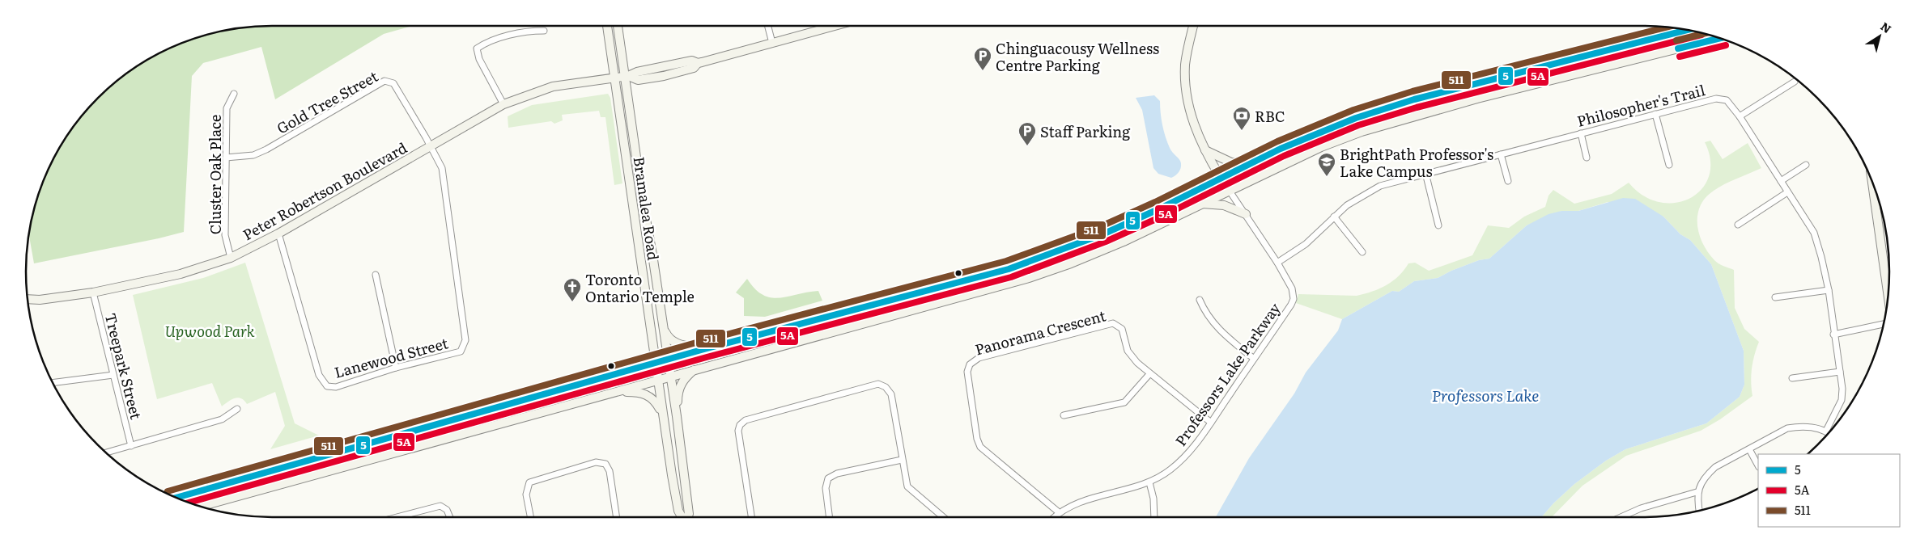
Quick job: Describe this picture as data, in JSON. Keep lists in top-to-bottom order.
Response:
{
  "streets": {
    "main road": ["Peter Robertson Boulevard", "Bramalea Road"],
    "street": [
      "Gold Tree Street",
      "Philosopher's Trail",
      "Cluster Oak Place",
      "Panorama Crescent",
      "Lanewood Street",
      "Treepark Street",
      "Professors Lake Parkway"
    ]
  },
  "crossings": [
    ["Gold Tree Street", "Cluster Oak Place"],
    ["Gold Tree Street", "Peter Robertson Boulevard"],
    ["Gold Tree Street", "Lanewood Street"],
    ["Philosopher's Trail", "Professors Lake Parkway"],
    ["Cluster Oak Place", "Peter Robertson Boulevard"],
    ["Peter Robertson Boulevard", "Bramalea Road"],
    ["Peter Robertson Boulevard", "Lanewood Street"],
    ["Peter Robertson Boulevard", "Treepark Street"],
    ["Panorama Crescent", "Professors Lake Parkway"]
  ],
  "water": ["Professors Lake"],
  "parks": ["Upwood Park"],
  "places": {
    "parking": ["Chinguacousy Wellness Centre Parking", "Staff Parking"],
    "bank": ["RBC"],
    "school or university": ["BrightPath Professor's Lake Campus"],
    "church": ["Toronto Ontario Temple"]
  },
  "lines": ["transit line 511", "transit line 5", "transit line 5A"],
  "legend": ["5", "5A", "511"],
  "north": "top right"
}
